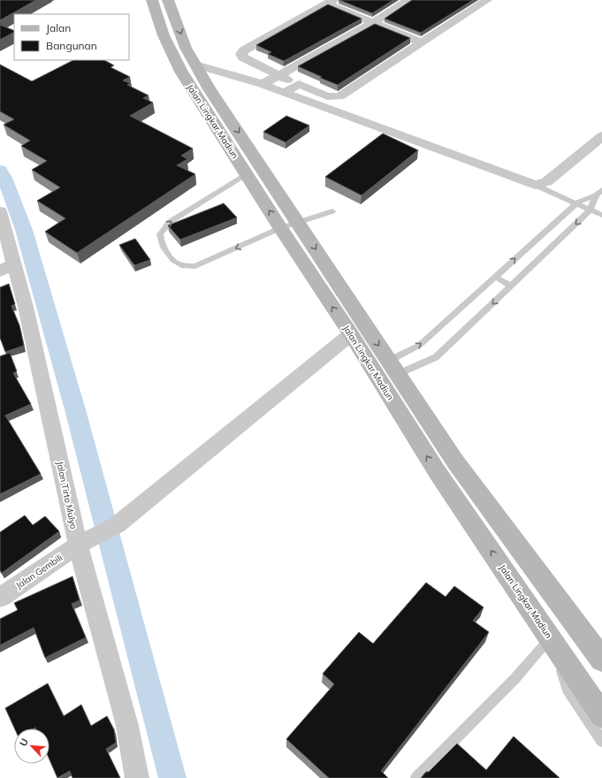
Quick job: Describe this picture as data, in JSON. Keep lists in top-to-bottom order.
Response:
{
  "streets": {
    "main road": ["Jalan Lingkar Madiun"],
    "street": ["Jalan Tirto Mulyo", "Jalan Gembili"]
  },
  "crossings": [
    ["Jalan Lingkar Madiun", "Jalan Gembili"],
    ["Jalan Tirto Mulyo", "Jalan Gembili"]
  ],
  "legend": ["Jalan", "Bangunan"],
  "north": "top left"
}
